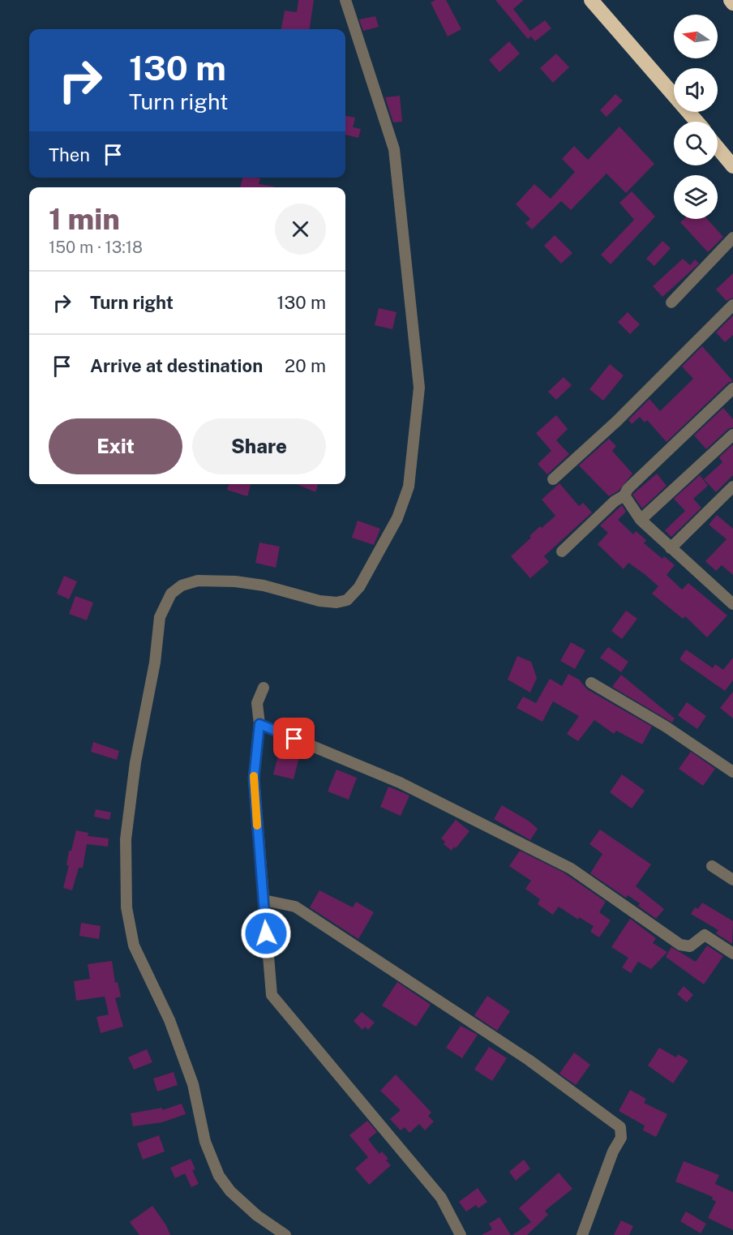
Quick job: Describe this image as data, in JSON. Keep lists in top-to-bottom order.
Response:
{
  "north": "left",
  "page": {
    "turn": ["130 m", "Turn right"],
    "then": "Then",
    "heading": ["1 min", "150 m · 13:18"],
    "list": [
      {
        "name": "Turn right",
        "value": "130 m"
      },
      {
        "name": "Arrive at destination",
        "value": "20 m"
      }
    ],
    "buttons": ["Exit", "Share"]
  }
}
